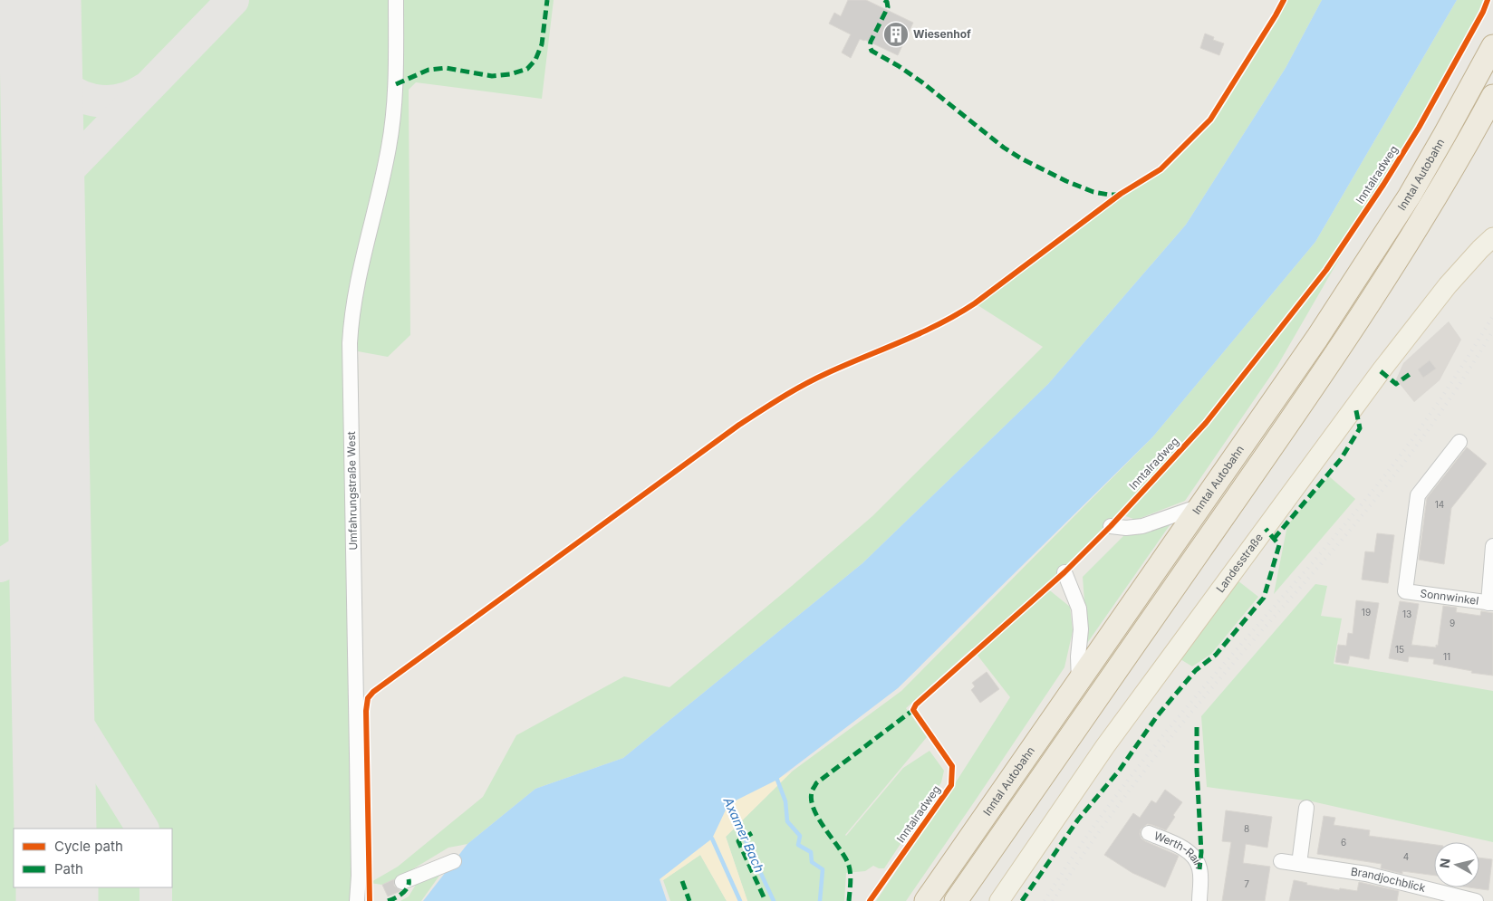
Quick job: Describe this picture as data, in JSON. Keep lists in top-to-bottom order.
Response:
{
  "streets": {
    "highway": ["Inntal Autobahn"],
    "main road": ["Landesstraße"],
    "street": [
      "Umfahrungstraße West",
      "Sonnwinkel",
      "Werth-Rain",
      "Brandjochblick"
    ],
    "cycle path": ["Inntalradweg"]
  },
  "water": ["Axamer Bach"],
  "places": {
    "building": ["Wiesenhof"]
  },
  "house_numbers": [
    "14",
    "19",
    "13",
    "9",
    "15",
    "11",
    "8",
    "6",
    "4",
    "7"
  ],
  "legend": ["Cycle path", "Path"],
  "north": "left"
}
